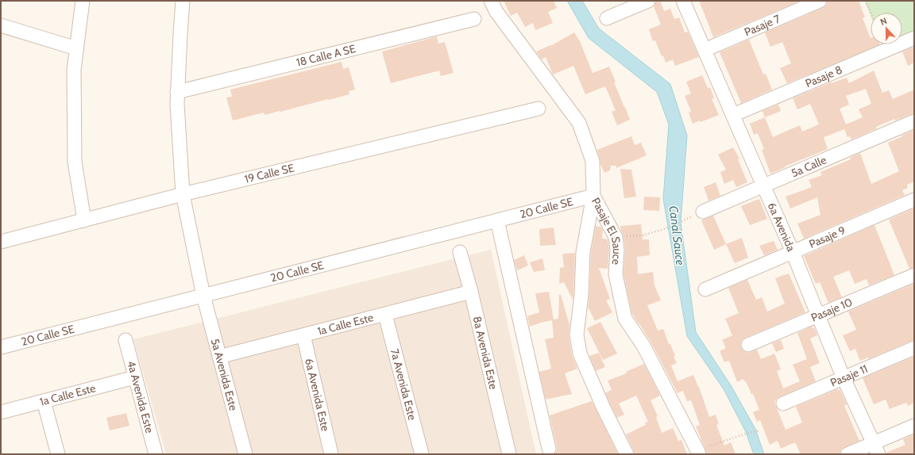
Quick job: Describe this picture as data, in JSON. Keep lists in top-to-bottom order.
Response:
{
  "streets": {
    "street": [
      "Pasaje 7",
      "18 Calle A SE",
      "Pasaje 8",
      "5a Calle",
      "19 Calle SE",
      "20 Calle SE",
      "6a Avenida",
      "Pasaje El Sauce",
      "Pasaje 9",
      "Pasaje 10",
      "1a Calle Este",
      "8a Avenida Este",
      "5a Avenida Este",
      "Pasaje 11",
      "7a Avenida Este",
      "6a Avenida Este",
      "4a Avenida Este"
    ]
  },
  "crossings": [
    ["Pasaje 7", "6a Avenida"],
    ["18 Calle A SE", "5a Avenida Este"],
    ["Pasaje 8", "6a Avenida"],
    ["5a Calle", "6a Avenida"],
    ["19 Calle SE", "5a Avenida Este"],
    ["20 Calle SE", "Pasaje El Sauce"],
    ["20 Calle SE", "5a Avenida Este"],
    ["6a Avenida", "Pasaje 9"],
    ["6a Avenida", "Pasaje 10"],
    ["6a Avenida", "Pasaje 11"],
    ["1a Calle Este", "8a Avenida Este"],
    ["1a Calle Este", "5a Avenida Este"],
    ["1a Calle Este", "7a Avenida Este"],
    ["1a Calle Este", "6a Avenida Este"],
    ["1a Calle Este", "4a Avenida Este"]
  ],
  "water": ["Canal Sauce"],
  "north": "top"
}
